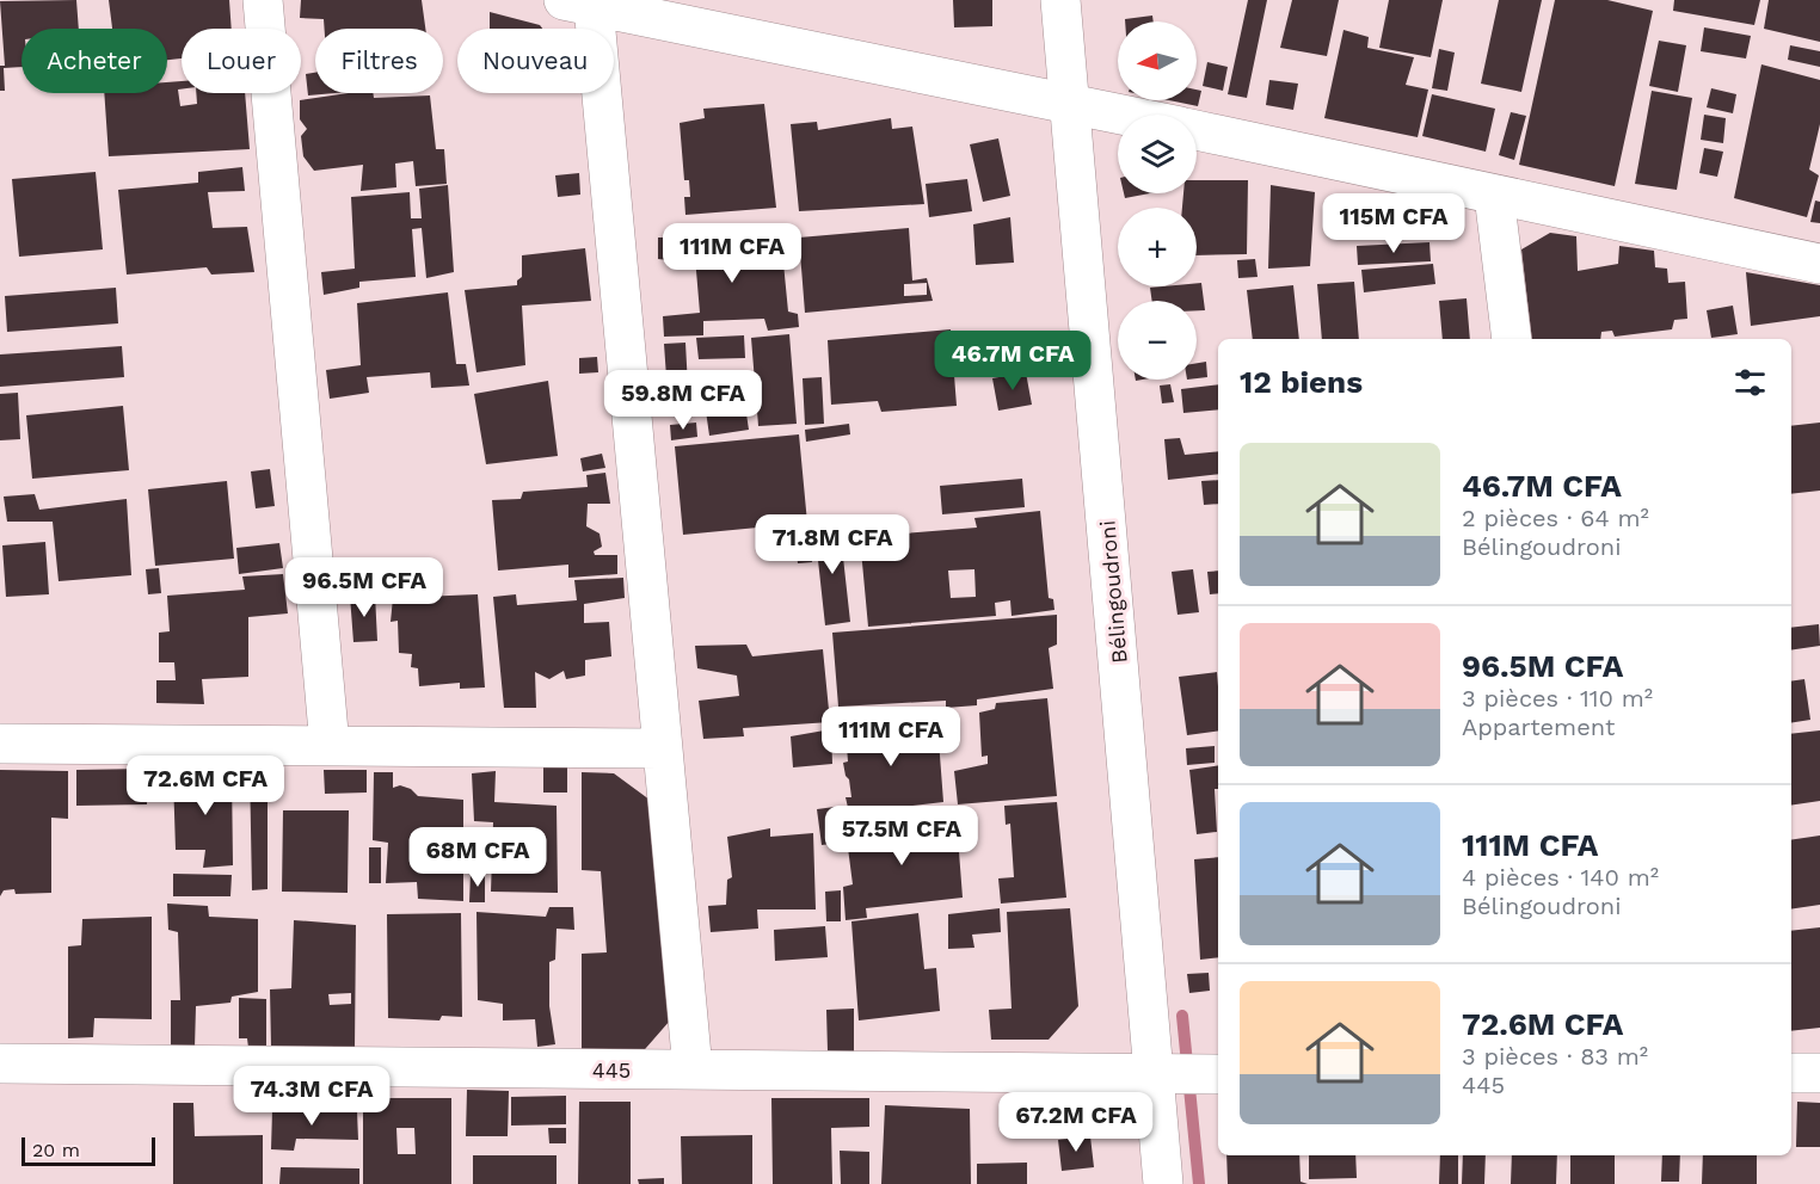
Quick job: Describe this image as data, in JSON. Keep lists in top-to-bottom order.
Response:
{
  "streets": {
    "street": ["Bélingoudroni", "445"]
  },
  "crossings": [
    ["Bélingoudroni", "445"]
  ],
  "scale_bar": "20 m",
  "north": "left",
  "page": {
    "map_buttons": ["+", "−"],
    "chip": [
      "Acheter",
      "Louer",
      "Filtres",
      "Nouveau"
    ],
    "price": [
      "115M CFA",
      "111M CFA",
      "46.7M CFA",
      "59.8M CFA",
      "71.8M CFA",
      "96.5M CFA",
      "111M CFA",
      "72.6M CFA",
      "57.5M CFA",
      "68M CFA",
      "74.3M CFA",
      "67.2M CFA"
    ],
    "heading": "12 biens",
    "list": [
      {
        "name": "46.7M CFA",
        "note": "2 pièces · 64 m² · Bélingoudroni"
      },
      {
        "name": "96.5M CFA",
        "note": "3 pièces · 110 m² · Appartement"
      },
      {
        "name": "111M CFA",
        "note": "4 pièces · 140 m² · Bélingoudroni"
      },
      {
        "name": "72.6M CFA",
        "note": "3 pièces · 83 m² · 445"
      }
    ],
    "scale": "20 m"
  }
}
